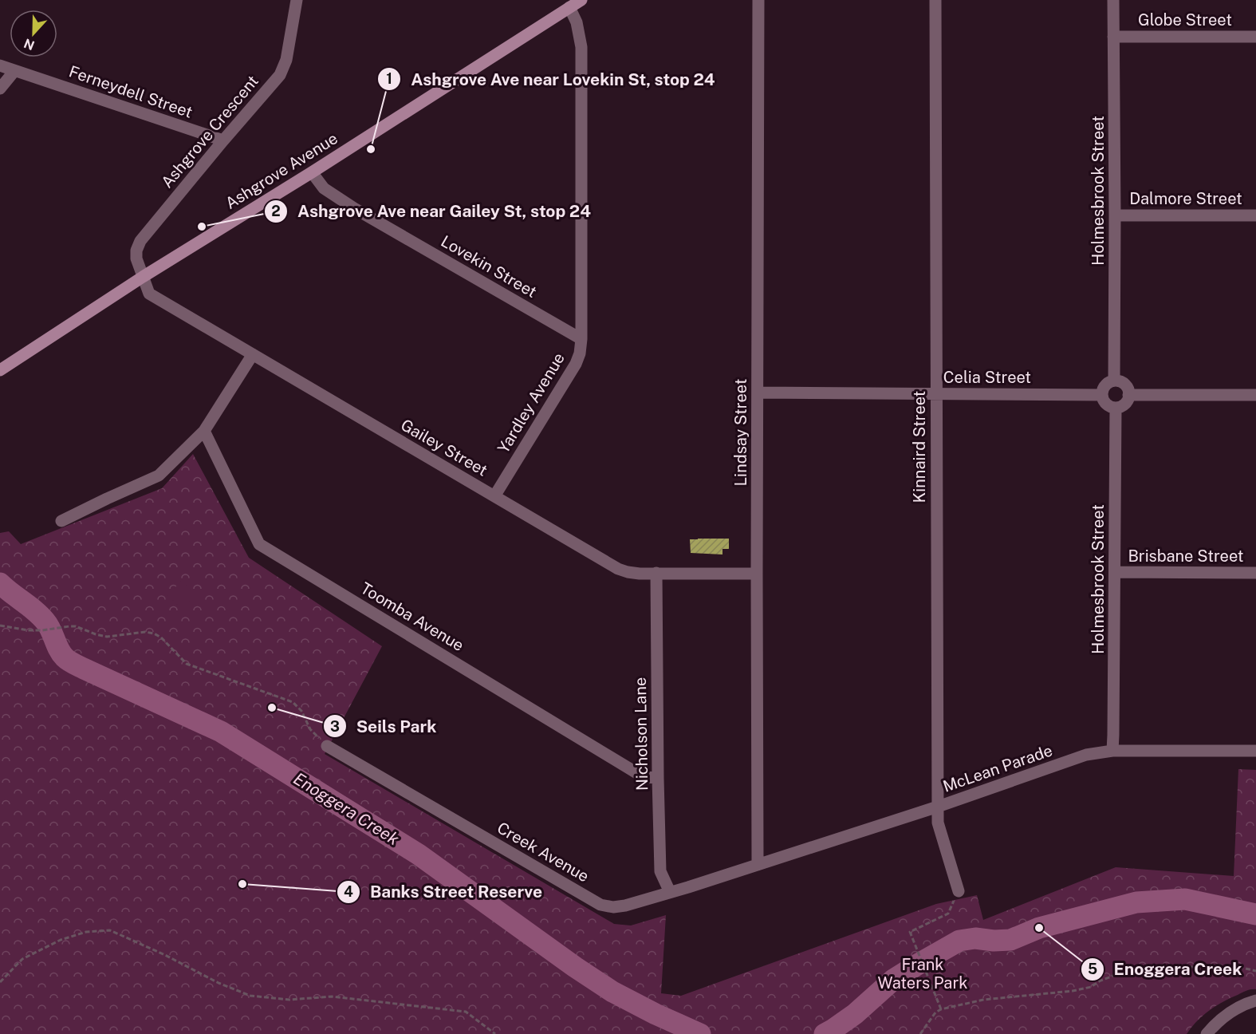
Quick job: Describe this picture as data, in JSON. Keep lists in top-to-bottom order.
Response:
{
  "streets": {
    "main road": ["Ashgrove Avenue"],
    "street": [
      "Globe Street",
      "Ferneydell Street",
      "Ashgrove Crescent",
      "Holmesbrook Street",
      "Dalmore Street",
      "Lovekin Street",
      "Celia Street",
      "Yardley Avenue",
      "Lindsay Street",
      "Kinnaird Street",
      "Gailey Street",
      "Brisbane Street",
      "Toomba Avenue",
      "Nicholson Lane",
      "McLean Parade",
      "Creek Avenue"
    ]
  },
  "crossings": [
    ["Globe Street", "Holmesbrook Street"],
    ["Ferneydell Street", "Ashgrove Crescent"],
    ["Ashgrove Crescent", "Ashgrove Avenue"],
    ["Ashgrove Crescent", "Gailey Street"],
    ["Ashgrove Avenue", "Lovekin Street"],
    ["Ashgrove Avenue", "Yardley Avenue"],
    ["Ashgrove Avenue", "Gailey Street"],
    ["Holmesbrook Street", "Dalmore Street"],
    ["Holmesbrook Street", "Celia Street"],
    ["Holmesbrook Street", "Brisbane Street"],
    ["Holmesbrook Street", "McLean Parade"],
    ["Lovekin Street", "Yardley Avenue"],
    ["Celia Street", "Lindsay Street"],
    ["Celia Street", "Kinnaird Street"],
    ["Yardley Avenue", "Gailey Street"],
    ["Lindsay Street", "Gailey Street"],
    ["Lindsay Street", "McLean Parade"],
    ["Lindsay Street", "Creek Avenue"],
    ["Kinnaird Street", "McLean Parade"],
    ["Gailey Street", "Nicholson Lane"],
    ["Toomba Avenue", "Nicholson Lane"],
    ["Nicholson Lane", "Creek Avenue"],
    ["McLean Parade", "Creek Avenue"]
  ],
  "water": ["Enoggera Creek"],
  "parks": ["Frank Waters Park"],
  "places": [
    "Ashgrove Ave near Lovekin St, stop 24",
    "Ashgrove Ave near Gailey St, stop 24",
    "Seils Park",
    "Banks Street Reserve",
    "Enoggera Creek"
  ],
  "north": "bottom"
}
